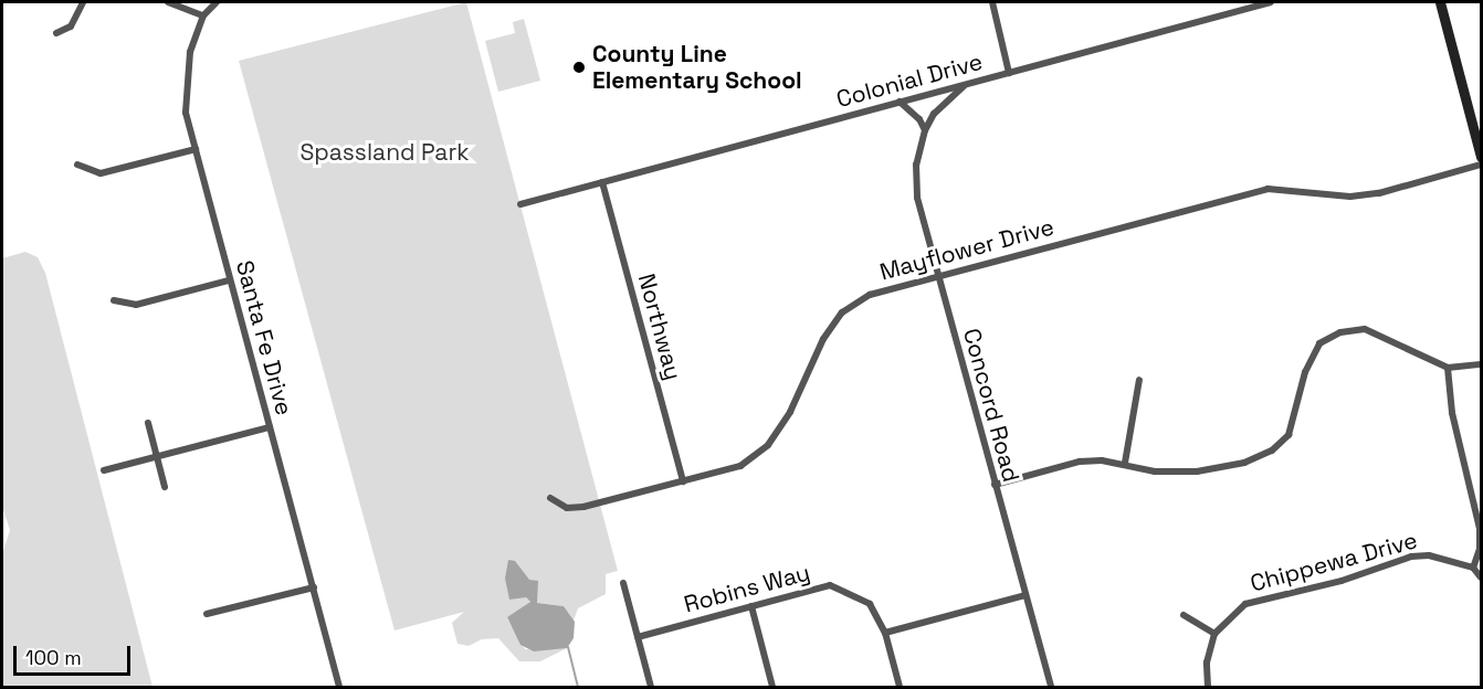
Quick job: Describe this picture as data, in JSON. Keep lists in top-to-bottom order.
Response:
{
  "streets": {
    "street": [
      "Colonial Drive",
      "Mayflower Drive",
      "Northway",
      "Santa Fe Drive",
      "Concord Road",
      "Chippewa Drive",
      "Robins Way"
    ]
  },
  "crossings": [
    ["Colonial Drive", "Northway"],
    ["Colonial Drive", "Concord Road"],
    ["Mayflower Drive", "Northway"],
    ["Mayflower Drive", "Concord Road"]
  ],
  "parks": ["Spassland Park"],
  "places": ["County Line Elementary School"],
  "scale_bar": "100 m"
}
